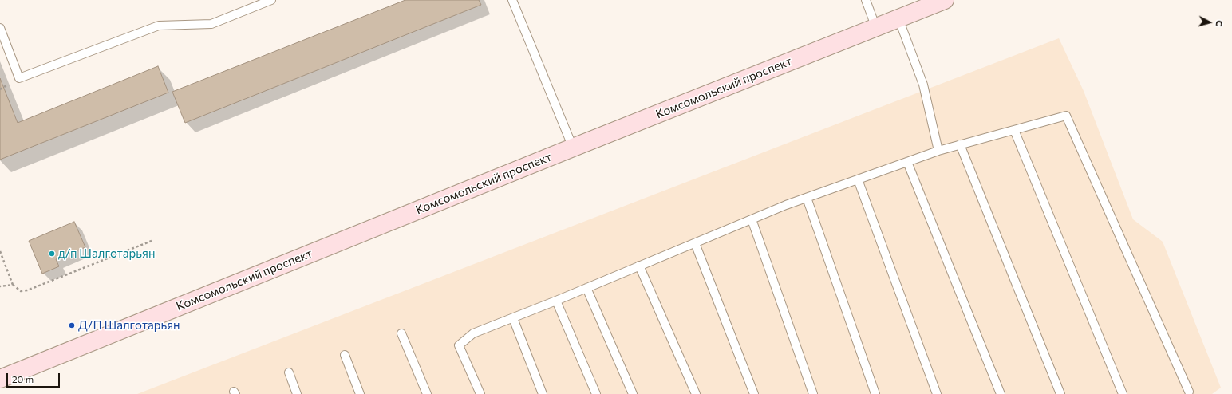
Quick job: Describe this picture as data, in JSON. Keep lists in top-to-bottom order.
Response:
{
  "streets": {
    "street": ["Комсомольский проспект"]
  },
  "places": ["д/п Шалготарьян", "Д/П Шалготарьян"],
  "scale_bar": "20 m",
  "north": "right"
}
